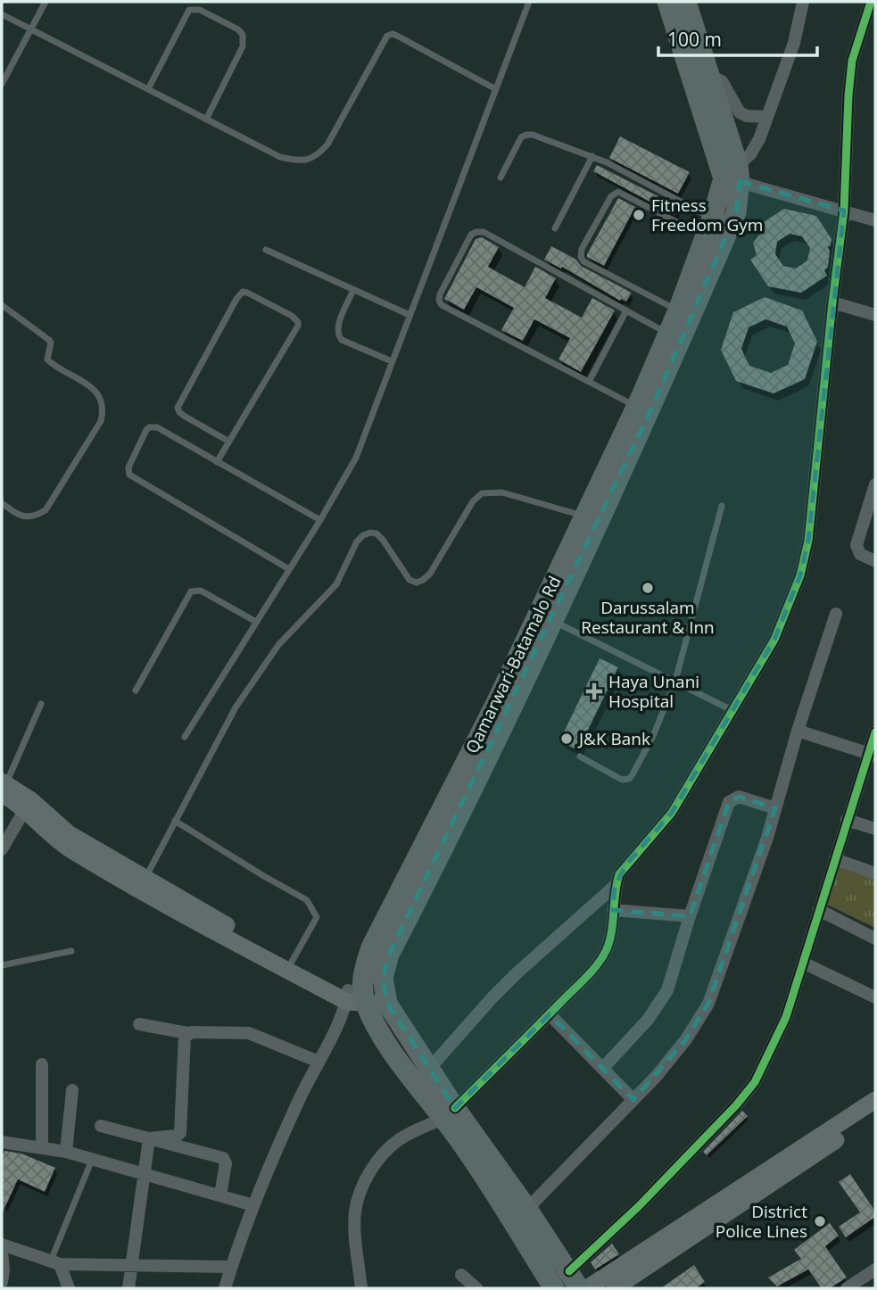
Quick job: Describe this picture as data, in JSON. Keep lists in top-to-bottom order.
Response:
{
  "streets": {
    "main road": ["Qamarwari-Batamalo Rd"]
  },
  "places": {
    "other": [
      "Fitness Freedom Gym",
      "Darussalam Restaurant & Inn",
      "J&K Bank",
      "District Police Lines"
    ],
    "health": ["Haya Unani Hospital"]
  },
  "scale_bar": "100 m"
}
